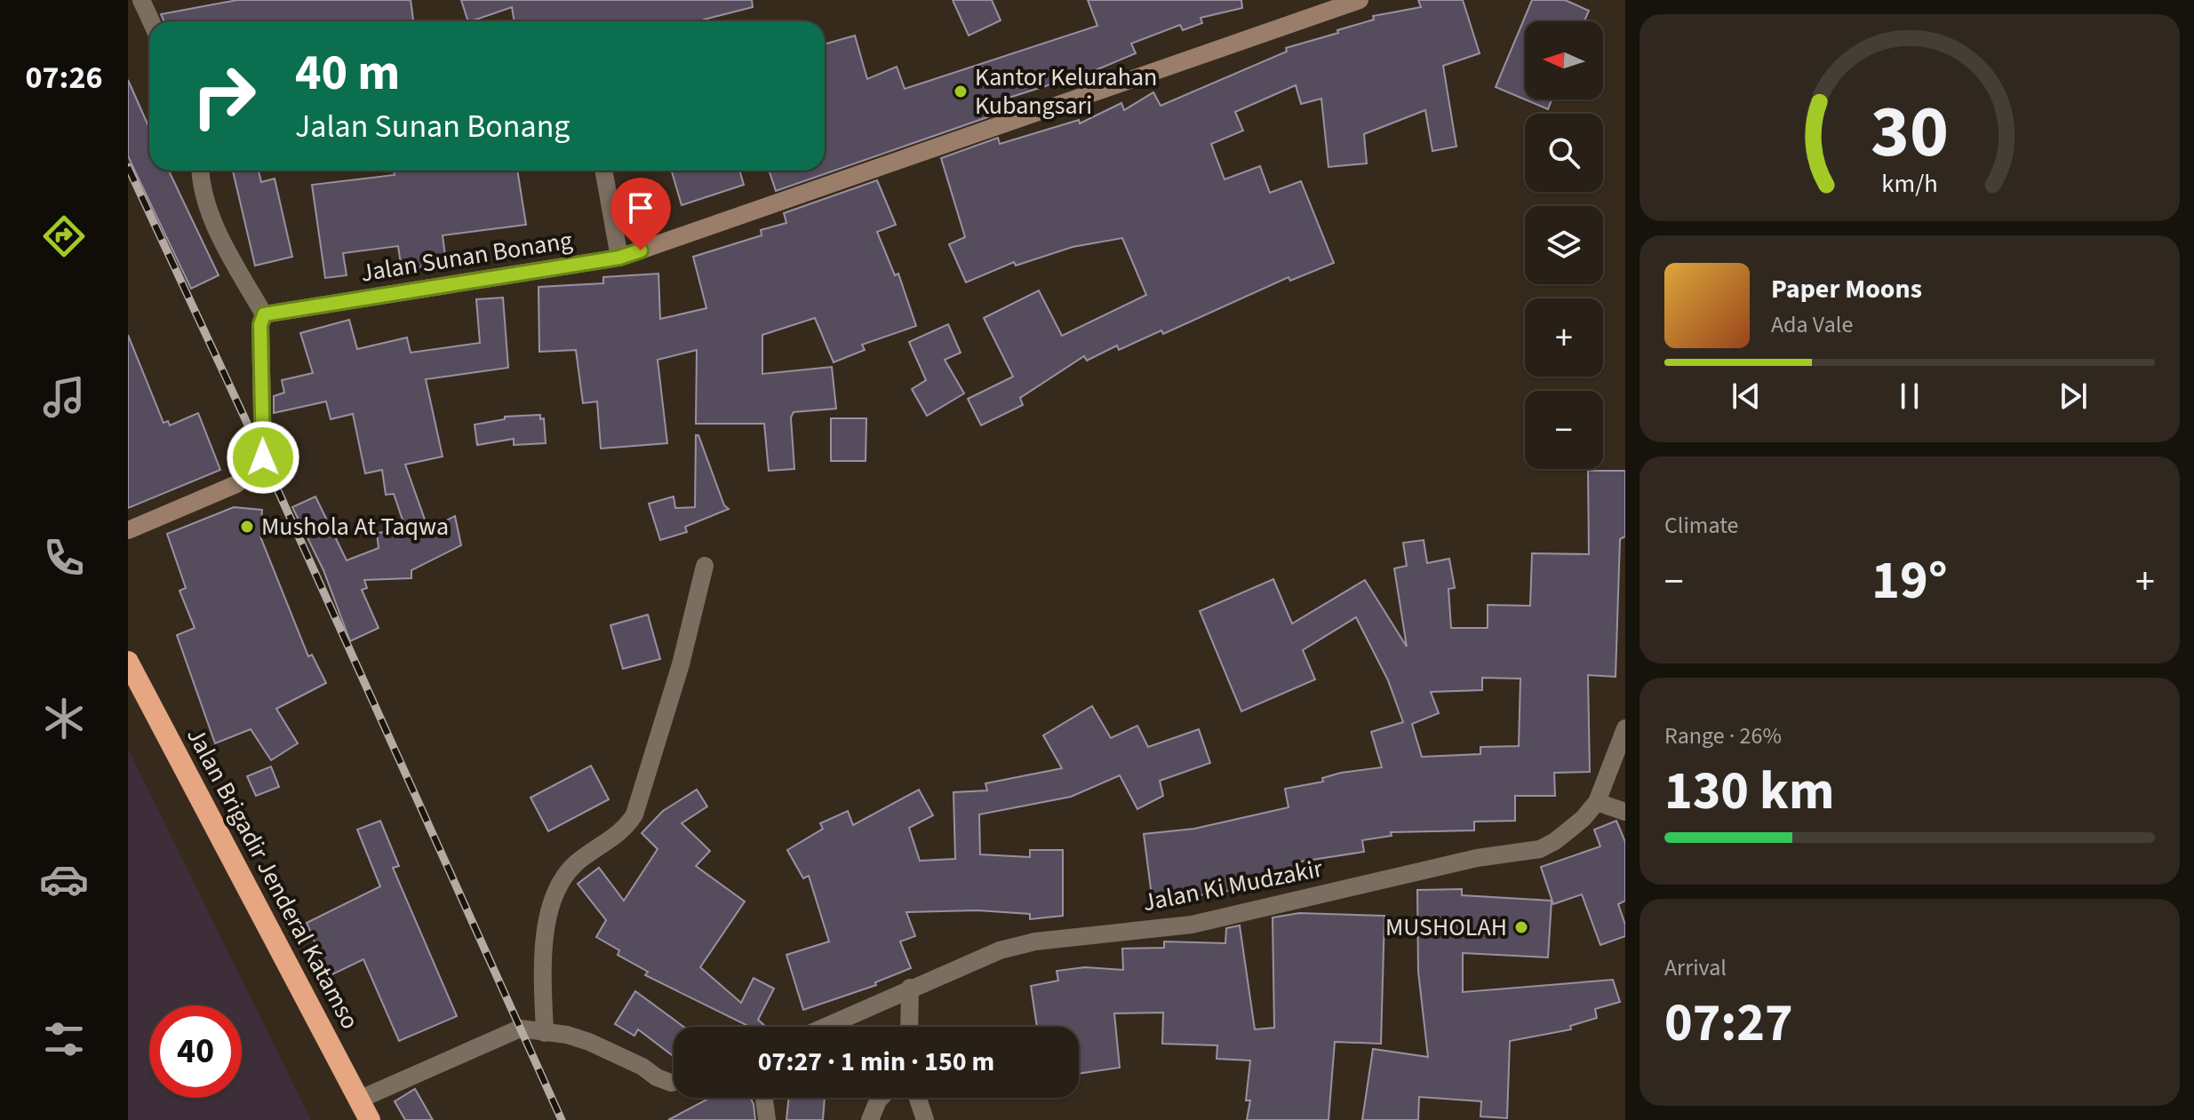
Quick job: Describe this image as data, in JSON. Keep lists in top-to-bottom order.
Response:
{
  "streets": {
    "highway": ["Jalan Brigadir Jenderal Katamso"],
    "street": ["Jalan Sunan Bonang", "Jalan Ki Mudzakir"]
  },
  "places": ["Kantor Kelurahan Kubangsari", "Mushola At Taqwa", "MUSHOLAH"],
  "north": "left",
  "page": {
    "tabs": "07:26",
    "map_buttons": ["+", "−"],
    "turn": ["40 m", "Jalan Sunan Bonang"],
    "song": ["Paper Moons", "Ada Vale"],
    "tile": [
      "Climate",
      ["Range · 26%", "130 km"],
      ["Arrival", "07:27"]
    ],
    "heat": ["−", "19°", "+"],
    "limit": "40",
    "trip": "07:27 · 1 min · 150 m",
    "gauge": ["30", "km/h"]
  }
}
